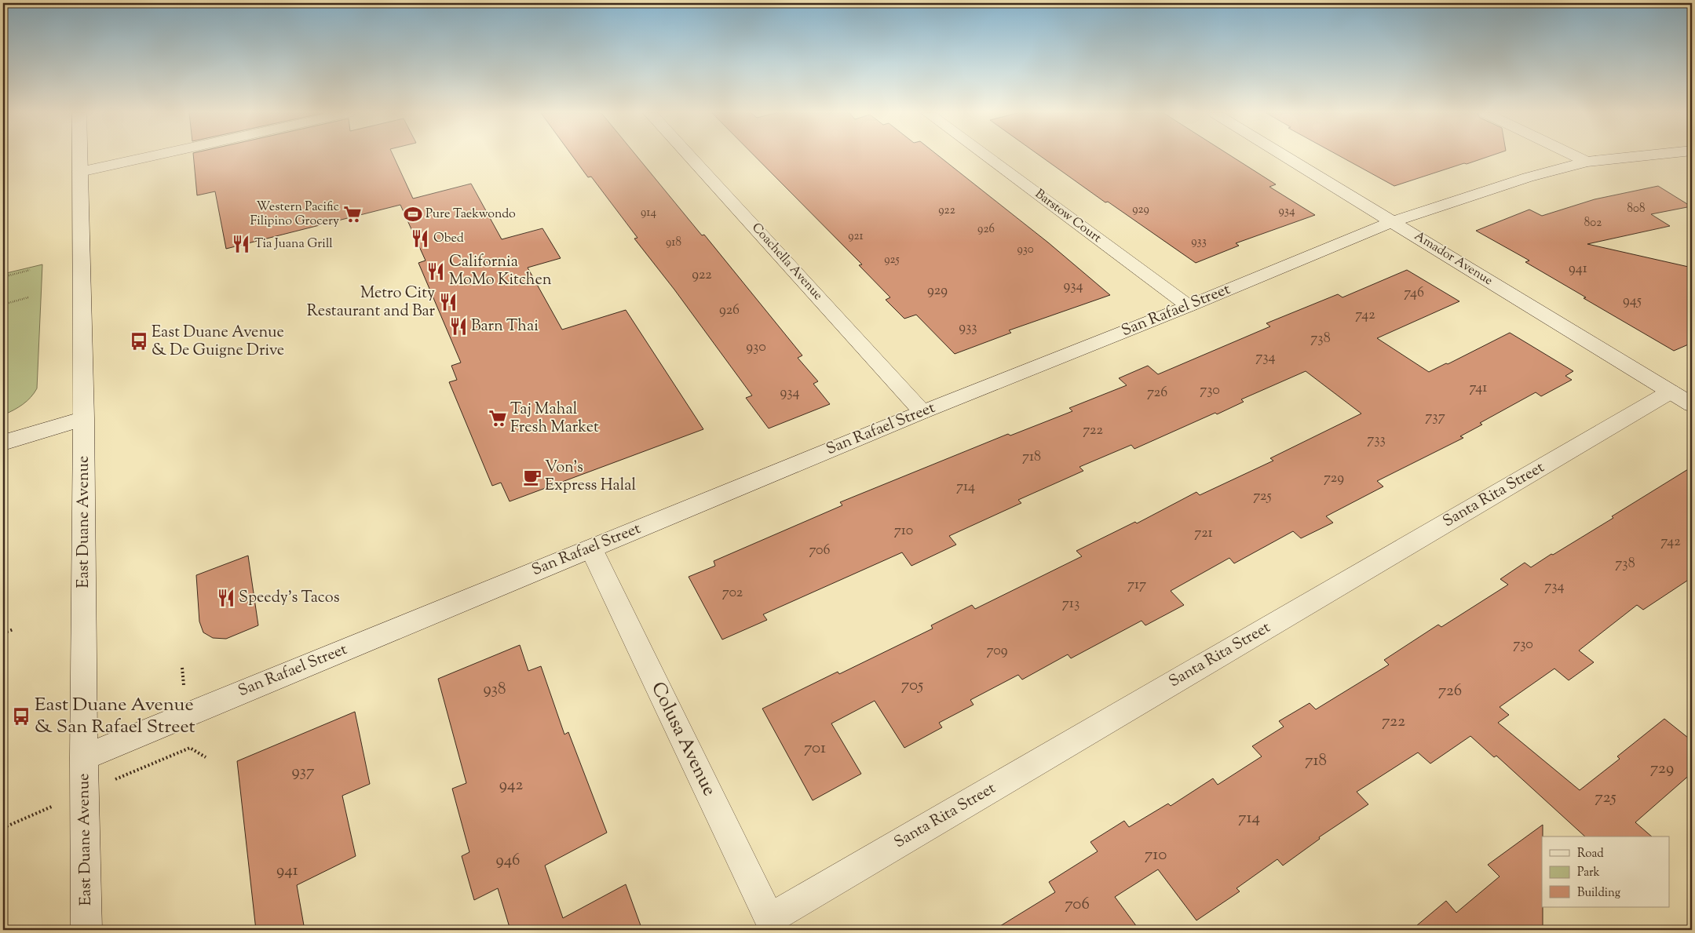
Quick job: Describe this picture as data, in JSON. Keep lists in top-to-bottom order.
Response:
{
  "streets": {
    "street": [
      "Barstow Court",
      "Amador Avenue",
      "Coachella Avenue",
      "San Rafael Street",
      "Santa Rita Street",
      "East Duane Avenue",
      "Colusa Avenue"
    ]
  },
  "crossings": [
    ["Barstow Court", "San Rafael Street"],
    ["Amador Avenue", "San Rafael Street"],
    ["Amador Avenue", "Santa Rita Street"],
    ["Coachella Avenue", "San Rafael Street"],
    ["San Rafael Street", "East Duane Avenue"],
    ["San Rafael Street", "Colusa Avenue"],
    ["Santa Rita Street", "Colusa Avenue"]
  ],
  "places": {
    "supermarket": ["Western Pacific Filipino Grocery", "Taj Mahal Fresh Market"],
    "sports": ["Pure Taekwondo"],
    "restaurant": [
      "Obed",
      "Tia Juana Grill",
      "California MoMo Kitchen",
      "Metro City Restaurant and Bar",
      "Barn Thai",
      "Speedy's Tacos"
    ],
    "bus stop": ["East Duane Avenue & De Guigne Drive", "East Duane Avenue & San Rafael Street"],
    "cafe": ["Von’s Express Halal"]
  },
  "house_numbers": [
    "808",
    "929",
    "922",
    "934",
    "914",
    "802",
    "926",
    "921",
    "933",
    "918",
    "930",
    "925",
    "941",
    "922",
    "934",
    "929",
    "746",
    "945",
    "926",
    "742",
    "933",
    "738",
    "930",
    "734",
    "741",
    "730",
    "934",
    "726",
    "737",
    "722",
    "733",
    "718",
    "729",
    "714",
    "725",
    "710",
    "721",
    "742",
    "706",
    "738",
    "717",
    "734",
    "702",
    "713",
    "730",
    "709",
    "705",
    "938",
    "726",
    "722",
    "701",
    "718",
    "729",
    "937",
    "942",
    "725",
    "714",
    "710",
    "946",
    "941",
    "706"
  ],
  "legend": ["Road", "Park", "Building"]
}
